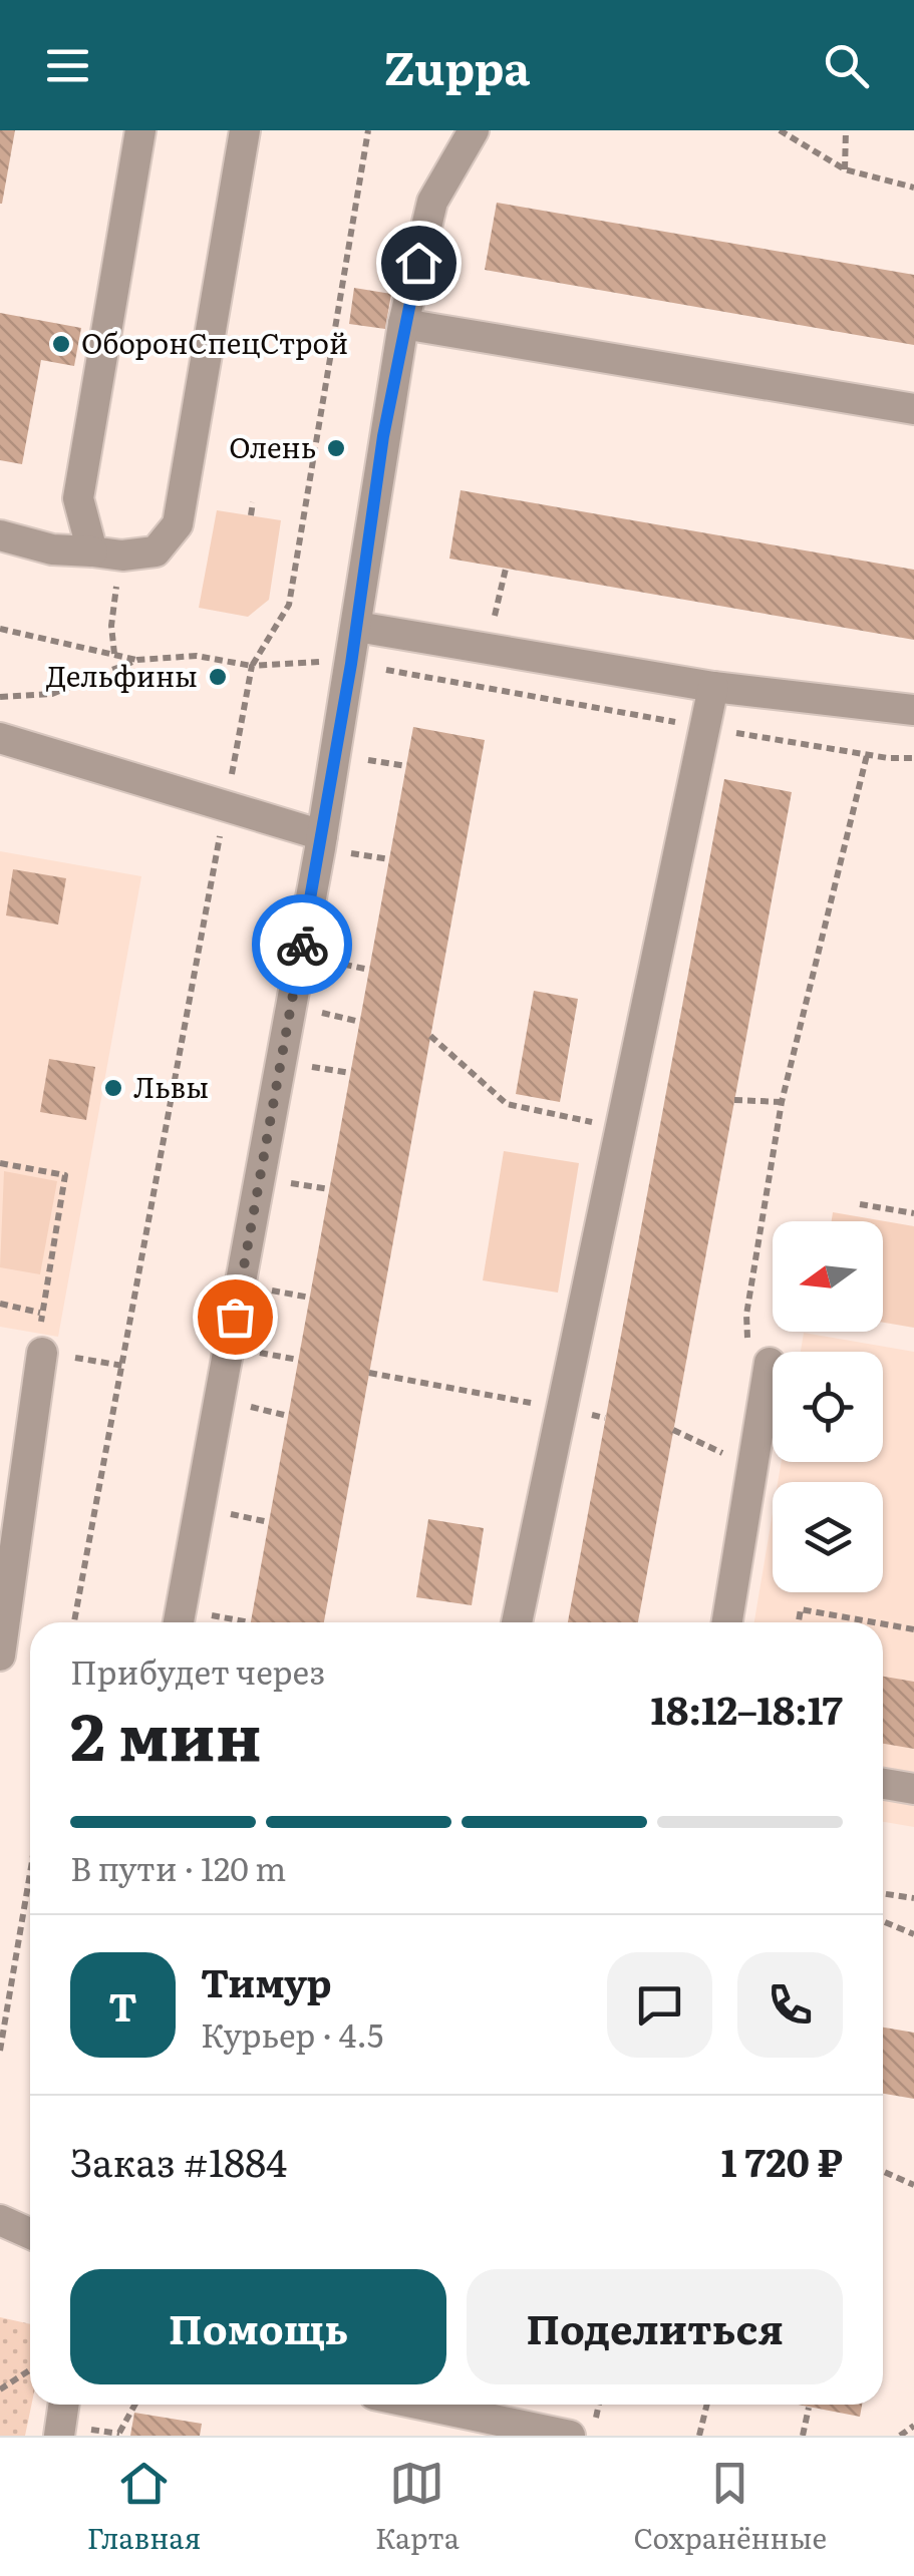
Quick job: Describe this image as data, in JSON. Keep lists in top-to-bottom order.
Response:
{
  "places": [
    "ОборонСпецСтрой",
    "Олень",
    "Дельфины",
    "Львы"
  ],
  "north": "left",
  "page": {
    "header": "Zuppa",
    "heading": ["2 мин", "Прибудет через", "18:12–18:17"],
    "panel": [
      "Тимур",
      "Курьер · 4.5",
      "Заказ #1884",
      "1 720 ₽"
    ],
    "bar": "В пути · 120 m",
    "round": "Т",
    "buttons": ["Помощь", "Поделиться"],
    "tabs": ["Главная", "Карта", "Сохранённые"]
  }
}
